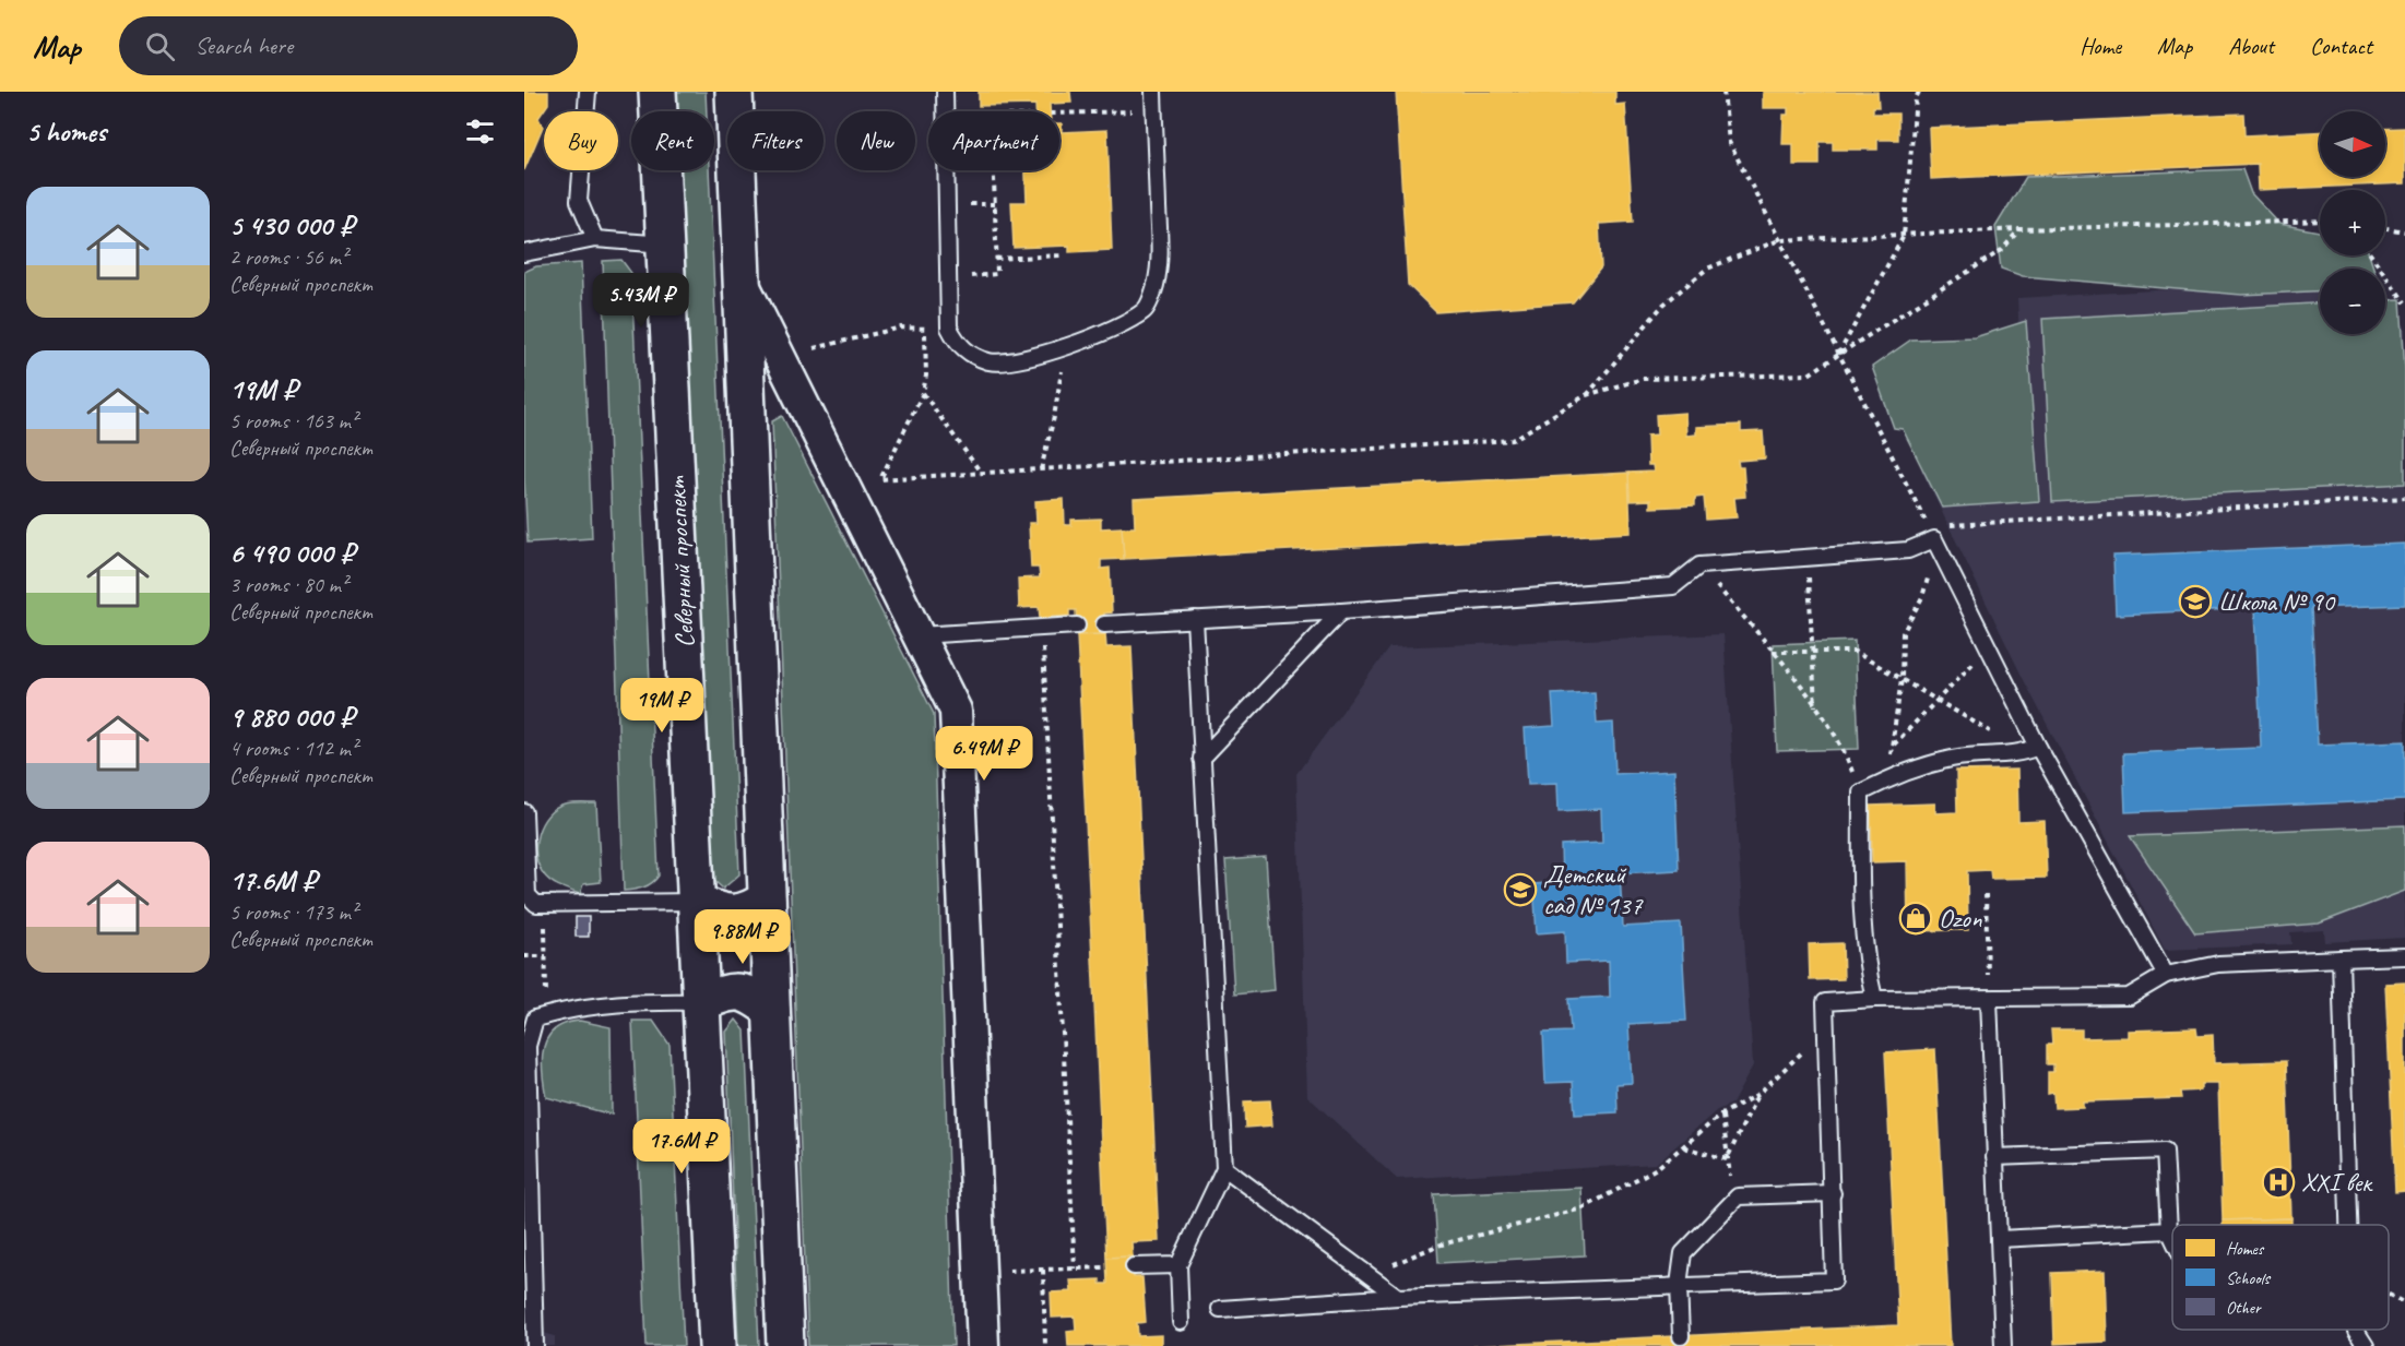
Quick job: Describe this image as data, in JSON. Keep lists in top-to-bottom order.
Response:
{
  "streets": {
    "main road": ["Северный проспект"]
  },
  "places": {
    "school or university": ["Школа № 90", "Детский сад № 137"],
    "shop": ["Ozon"],
    "hospital": ["XXI век"]
  },
  "legend": ["Homes", "Schools", "Other"],
  "north": "right",
  "page": {
    "header": "Map",
    "search": "Search here",
    "nav": [
      "Home",
      "Map",
      "About",
      "Contact"
    ],
    "heading": "5 homes",
    "map_buttons": ["+", "−"],
    "chip": [
      "Buy",
      "Rent",
      "Filters",
      "New",
      "Apartment"
    ],
    "list": [
      {
        "name": "5 430 000 ₽",
        "note": "2 rooms · 56 m² · Северный проспект"
      },
      {
        "name": "19M ₽",
        "note": "5 rooms · 163 m² · Северный проспект"
      },
      {
        "name": "6 490 000 ₽",
        "note": "3 rooms · 80 m² · Северный проспект"
      },
      {
        "name": "9 880 000 ₽",
        "note": "4 rooms · 112 m² · Северный проспект"
      },
      {
        "name": "17.6M ₽",
        "note": "5 rooms · 173 m² · Северный проспект"
      }
    ],
    "price": [
      "5.43M ₽",
      "19M ₽",
      "6.49M ₽",
      "9.88M ₽",
      "17.6M ₽"
    ]
  }
}
